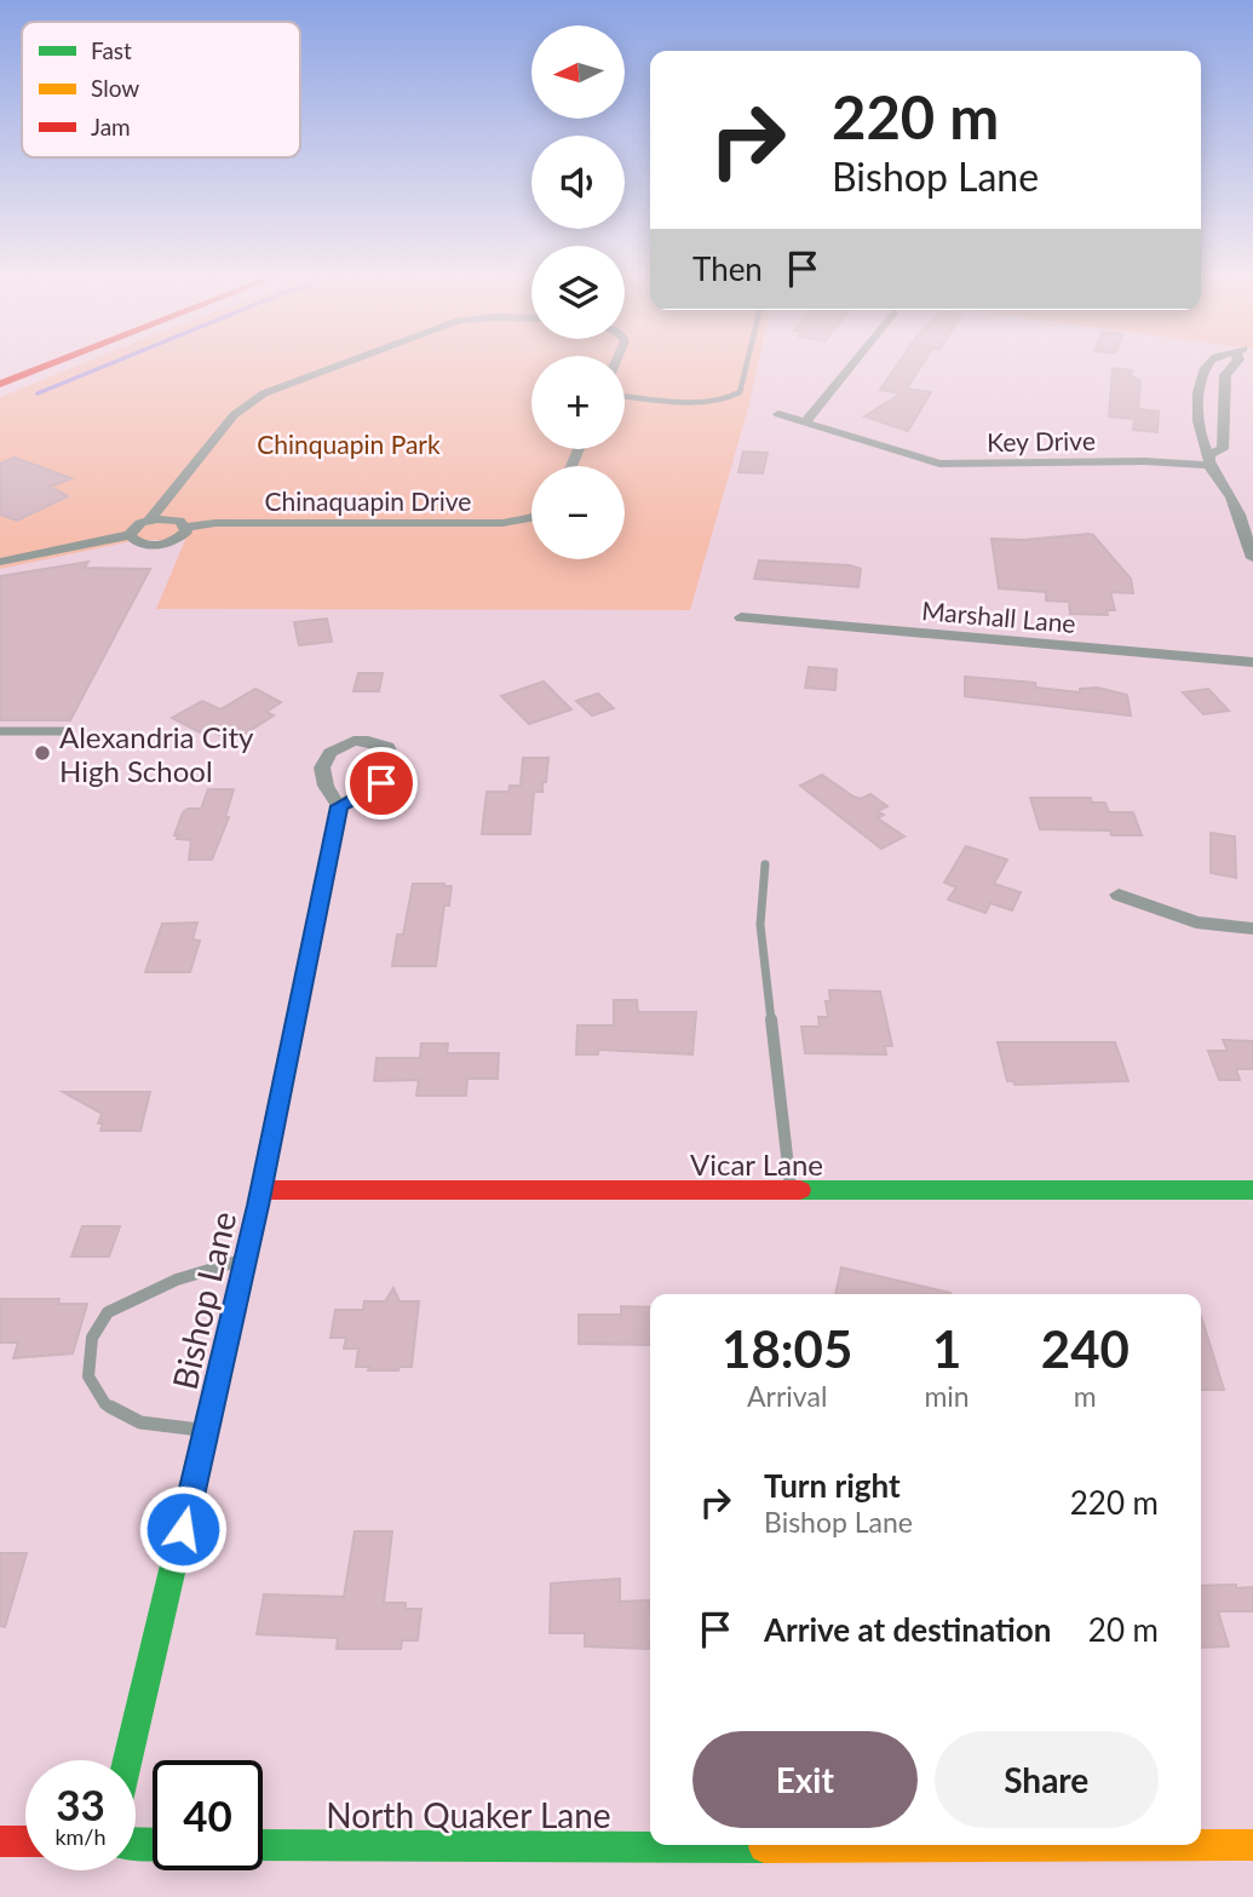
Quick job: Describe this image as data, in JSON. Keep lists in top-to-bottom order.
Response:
{
  "streets": {
    "street": [
      "Key Drive",
      "Chinaquapin Drive",
      "Marshall Lane",
      "Vicar Lane",
      "Bishop Lane",
      "North Quaker Lane"
    ]
  },
  "crossings": [
    ["Vicar Lane", "Bishop Lane"]
  ],
  "parks": ["Chinquapin Park"],
  "places": ["Alexandria City High School"],
  "legend": ["Fast", "Slow", "Jam"],
  "north": "left",
  "page": {
    "map_buttons": ["+", "−"],
    "turn": ["220 m", "Bishop Lane"],
    "then": "Then",
    "eta": [
      "18:05",
      "Arrival",
      "1",
      "min",
      "240",
      "m"
    ],
    "list": [
      {
        "name": "Turn right",
        "note": "Bishop Lane",
        "value": "220 m"
      },
      {
        "name": "Arrive at destination",
        "value": "20 m"
      }
    ],
    "buttons": ["Exit", "Share"],
    "speed": "33 km/h",
    "limit": "40"
  }
}
